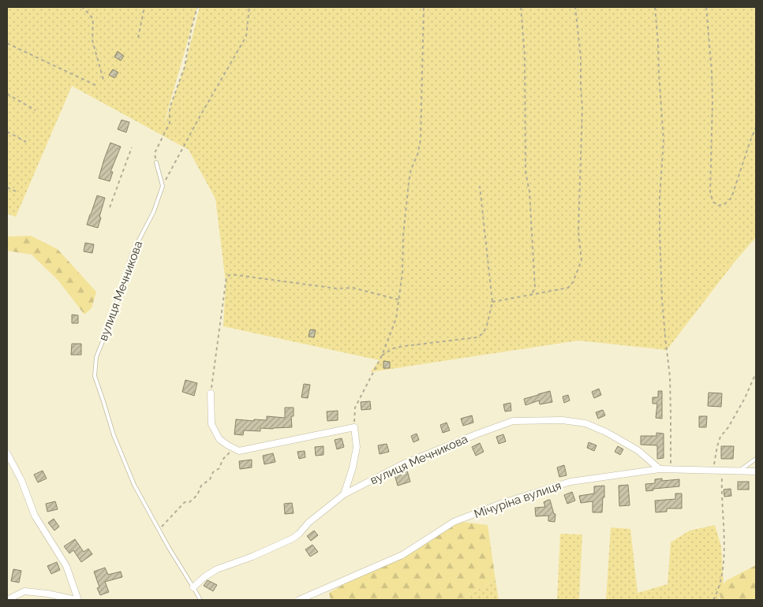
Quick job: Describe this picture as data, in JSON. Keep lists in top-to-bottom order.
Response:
{
  "streets": {
    "street": ["вулиця Мечникова", "Мічуріна вулиця"]
  },
  "crossings": [
    ["вулиця Мечникова", "Мічуріна вулиця"]
  ]
}
